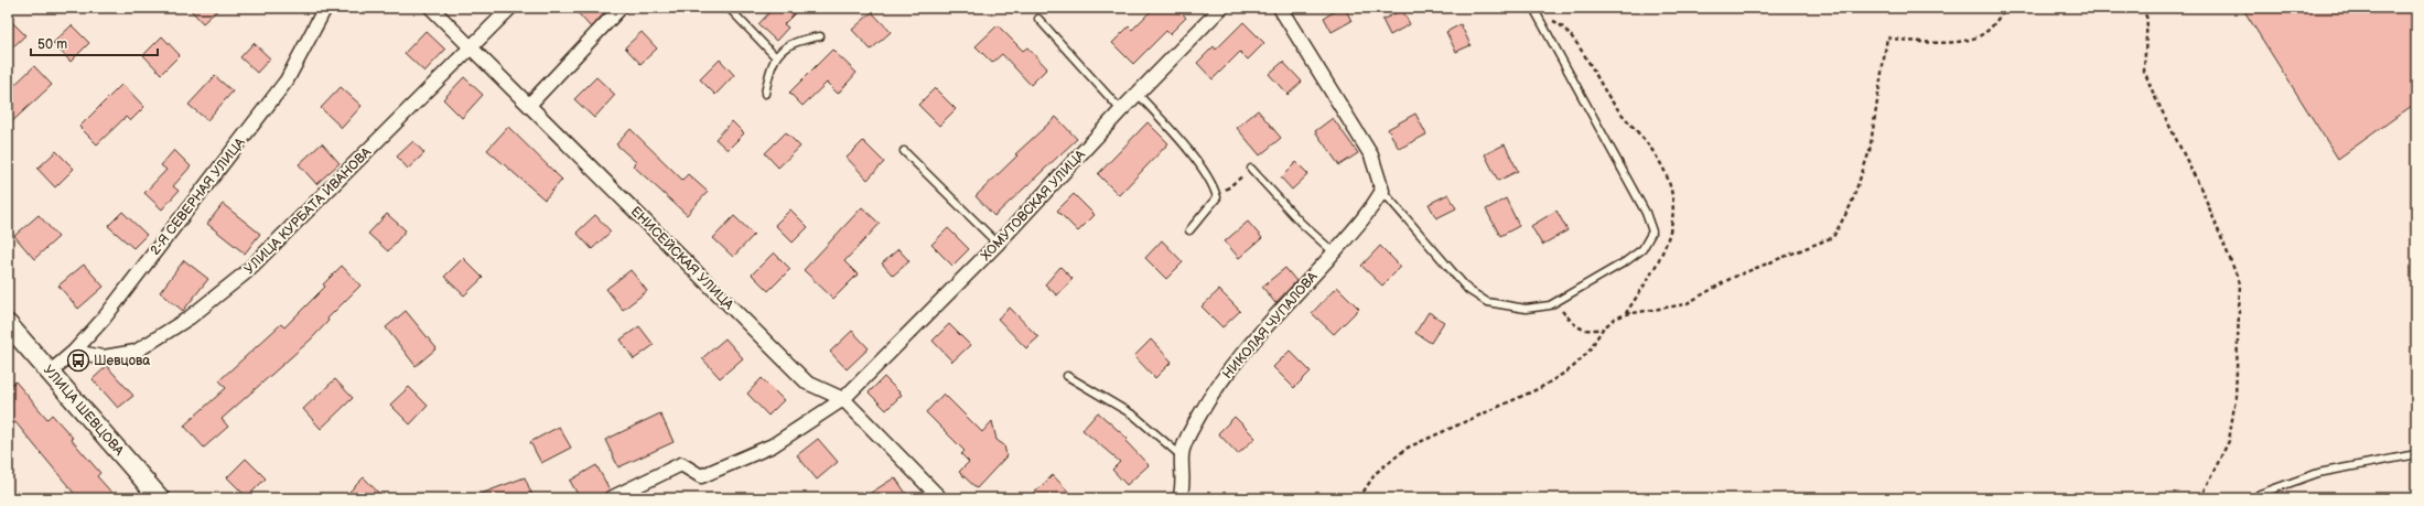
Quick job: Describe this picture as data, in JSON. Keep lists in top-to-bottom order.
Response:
{
  "streets": {
    "main road": ["УЛИЦА ШЕВЦОВА"],
    "street": [
      "2-Я СЕВЕРНАЯ УЛИЦА",
      "ХОМУТОВСКАЯ УЛИЦА",
      "УЛИЦА КУРБАТА ИВАНОВА",
      "ЕНИСЕЙСКАЯ УЛИЦА",
      "НИКОЛАЯ ЧУПАЛОВА"
    ]
  },
  "crossings": [
    ["2-Я СЕВЕРНАЯ УЛИЦА", "УЛИЦА КУРБАТА ИВАНОВА"],
    ["2-Я СЕВЕРНАЯ УЛИЦА", "УЛИЦА ШЕВЦОВА"],
    ["ХОМУТОВСКАЯ УЛИЦА", "ЕНИСЕЙСКАЯ УЛИЦА"],
    ["УЛИЦА КУРБАТА ИВАНОВА", "ЕНИСЕЙСКАЯ УЛИЦА"]
  ],
  "places": {
    "bus stop": ["Шевцова"]
  },
  "scale_bar": "50 m"
}
